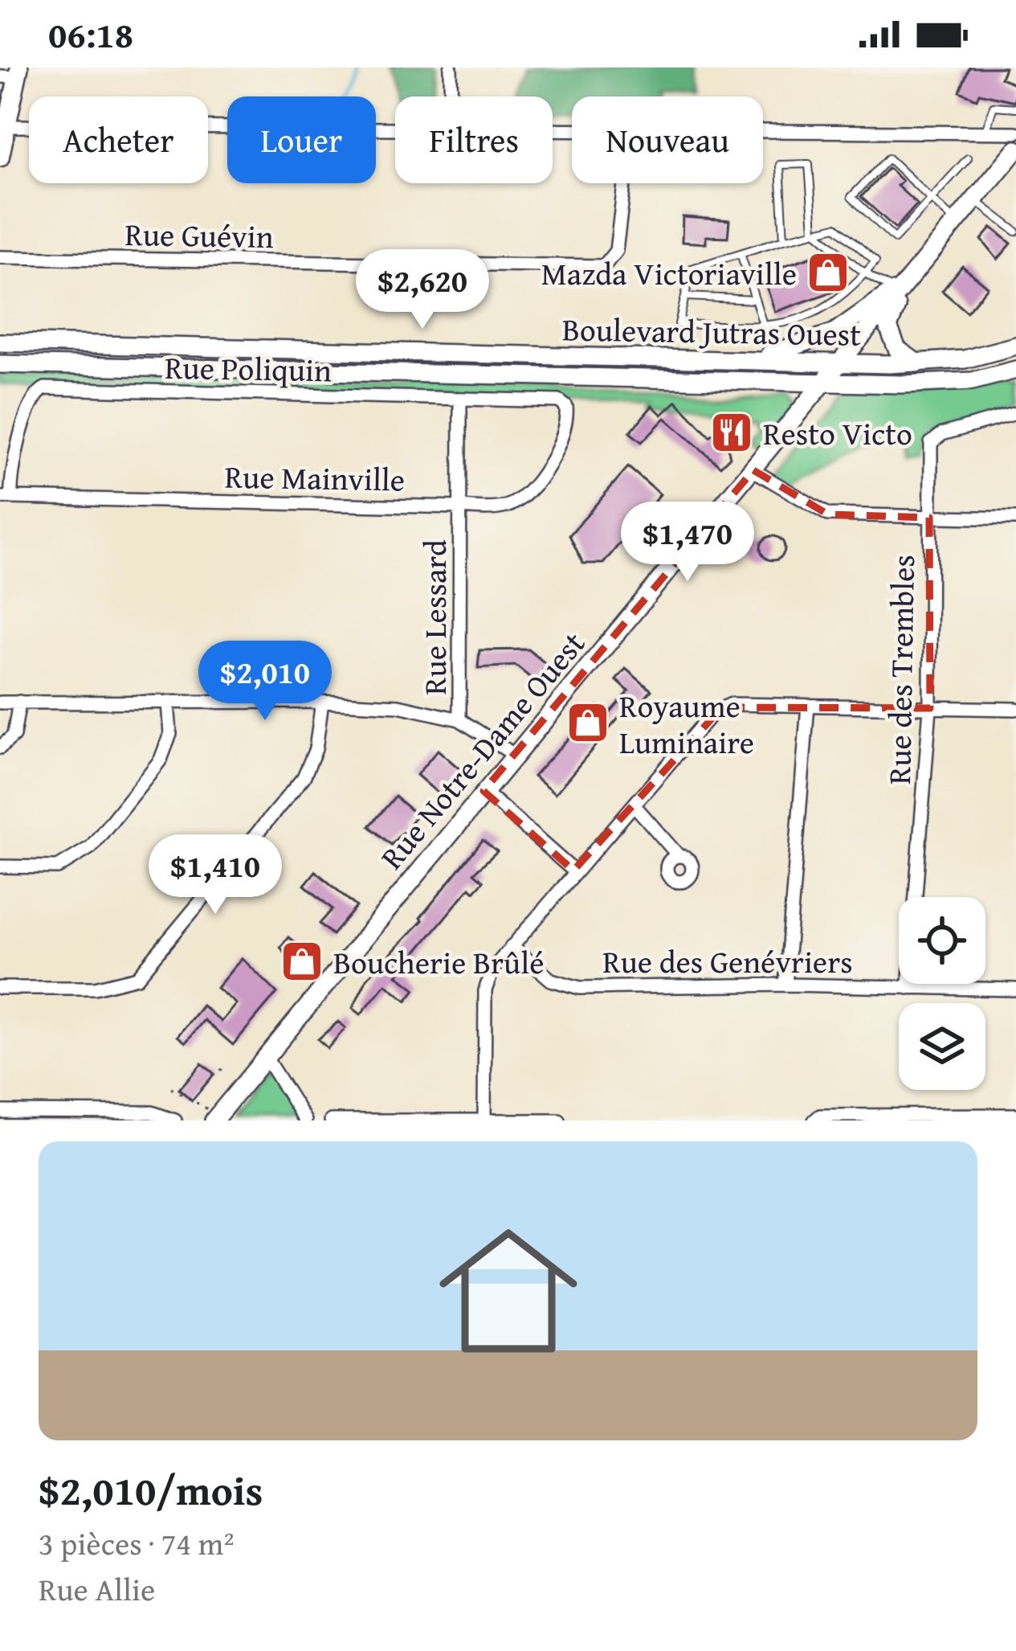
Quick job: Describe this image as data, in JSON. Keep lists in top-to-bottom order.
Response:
{
  "streets": {
    "main road": ["Boulevard Jutras Ouest", "Rue Notre-Dame Ouest"],
    "street": [
      "Rue Guévin",
      "Rue Poliquin",
      "Rue Mainville",
      "Rue Lessard",
      "Rue des Trembles",
      "Rue des Genévriers"
    ]
  },
  "crossings": [
    ["Boulevard Jutras Ouest", "Rue Notre-Dame Ouest"],
    ["Rue Poliquin", "Rue Mainville"],
    ["Rue Poliquin", "Rue Lessard"],
    ["Rue Mainville", "Rue Lessard"],
    ["Rue des Trembles", "Rue des Genévriers"]
  ],
  "places": {
    "shop": ["Mazda Victoriaville", "Royaume Luminaire", "Boucherie Brûlé"],
    "restaurant": ["Resto Victo"]
  },
  "page": {
    "status": "06:18",
    "chip": [
      "Acheter",
      "Louer",
      "Filtres",
      "Nouveau"
    ],
    "price": [
      "$2,620",
      "$1,470",
      "$2,010",
      "$1,410"
    ],
    "list": [
      {
        "name": "$2,010/mois",
        "note": "3 pièces · 74 m² · Rue Allie"
      }
    ]
  }
}
